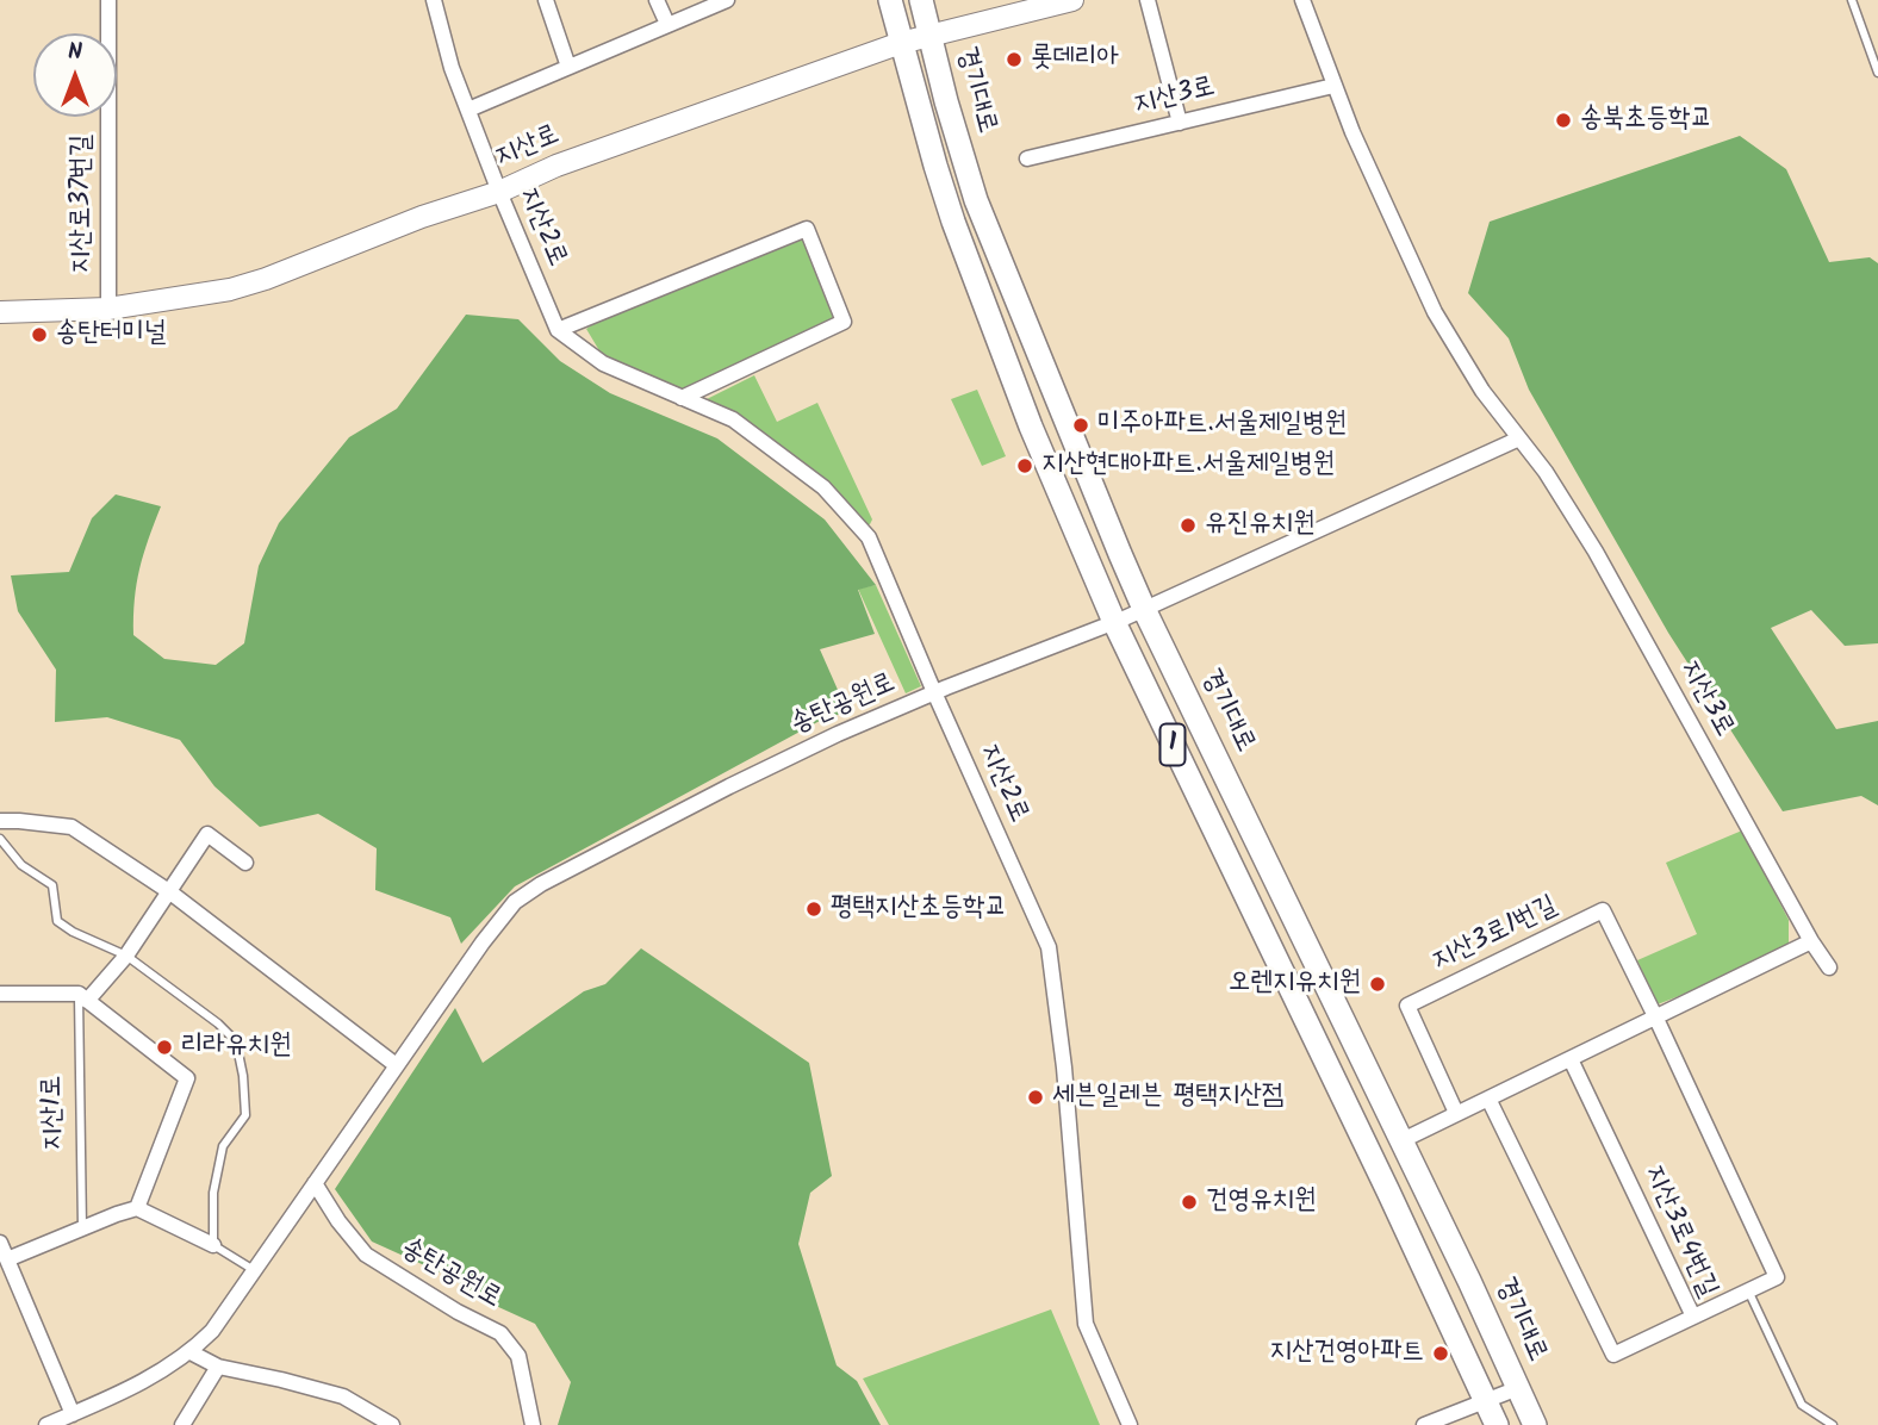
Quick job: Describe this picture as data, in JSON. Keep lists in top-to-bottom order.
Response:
{
  "streets": {
    "main road": ["경기대로", "지산로", "1"],
    "street": [
      "지산3로",
      "지산로37번길",
      "지산2로",
      "송탄공원로",
      "지산3로1번길",
      "지산3로4번길"
    ],
    "lane": ["지산1로"]
  },
  "crossings": [
    ["경기대로", "지산로"],
    ["경기대로", "송탄공원로"],
    ["지산3로", "송탄공원로"],
    ["지산로", "지산로37번길"],
    ["지산로", "지산2로"],
    ["지산로", "1"],
    ["지산2로", "송탄공원로"],
    ["송탄공원로", "1"],
    ["지산3로1번길", "지산3로4번길"]
  ],
  "places": [
    "롯데리아",
    "송북초등학교",
    "송탄터미널",
    "미주아파트.서울제일병원",
    "지산현대아파트.서울제일병원",
    "유진유치원",
    "평택지산초등학교",
    "오렌지유치원",
    "리라유치원",
    "세븐일레븐 평택지산점",
    "건영유치원",
    "지산건영아파트"
  ],
  "north": "top"
}
